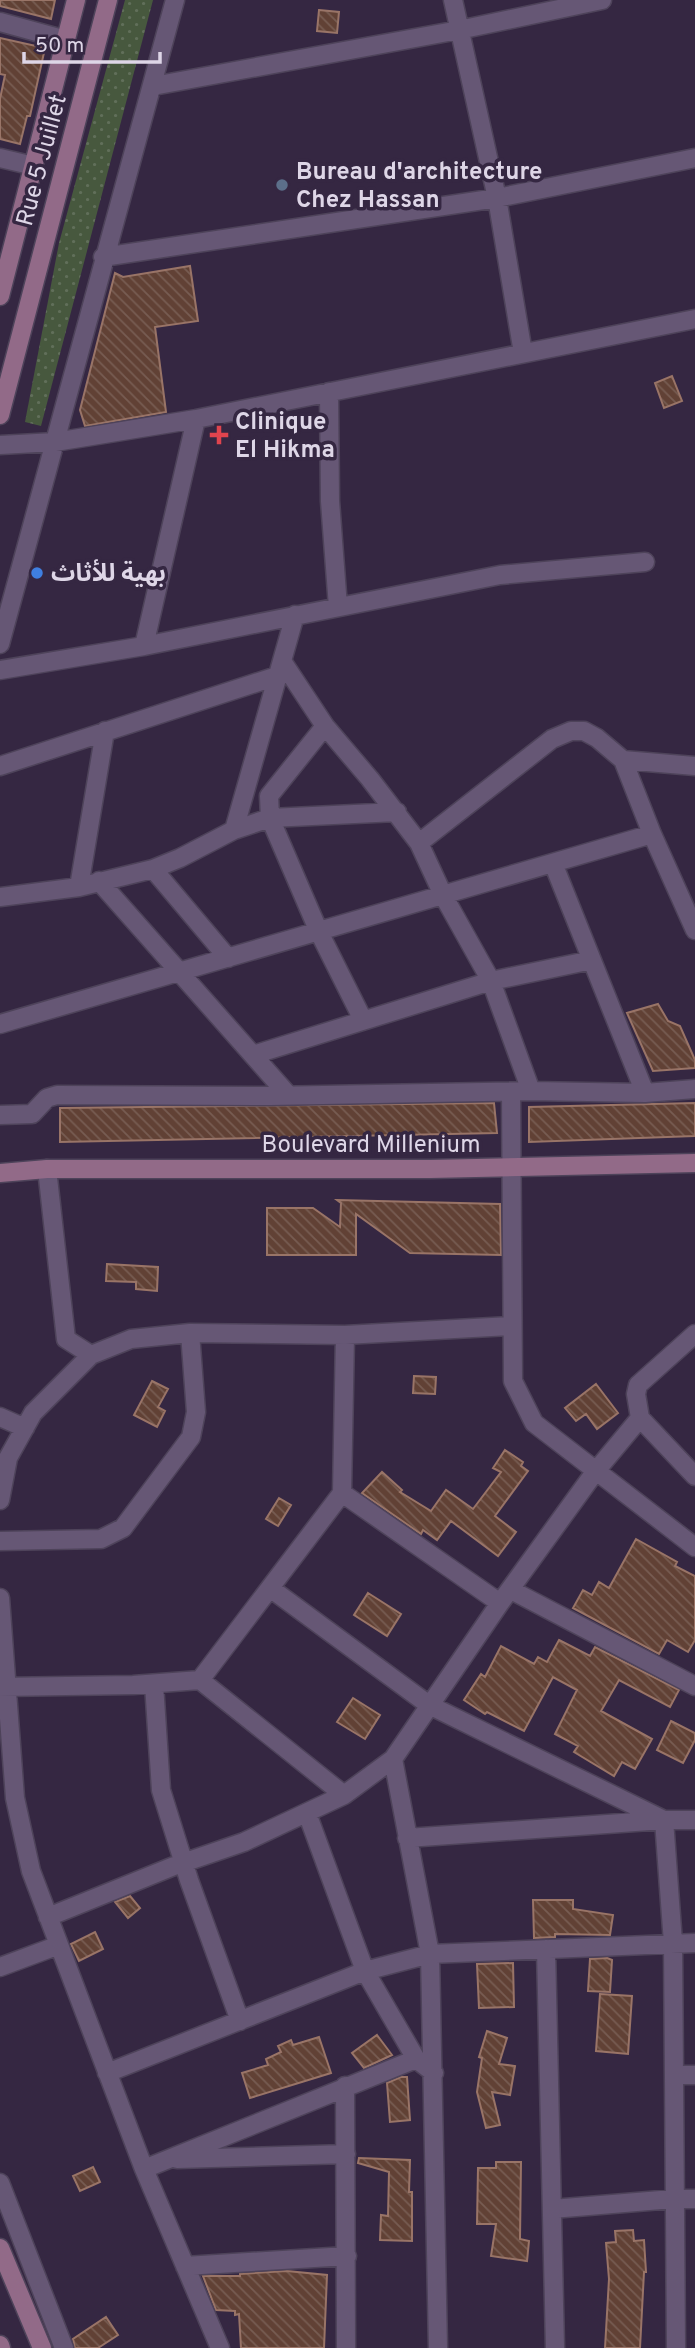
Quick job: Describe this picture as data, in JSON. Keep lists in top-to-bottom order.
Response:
{
  "streets": {
    "main road": ["Rue 5 Juillet", "Boulevard Millenium"]
  },
  "places": {
    "other": ["Bureau d'architecture Chez Hassan", "بهية للأثاث"],
    "health": ["Clinique El Hikma"]
  },
  "scale_bar": "50 m"
}
